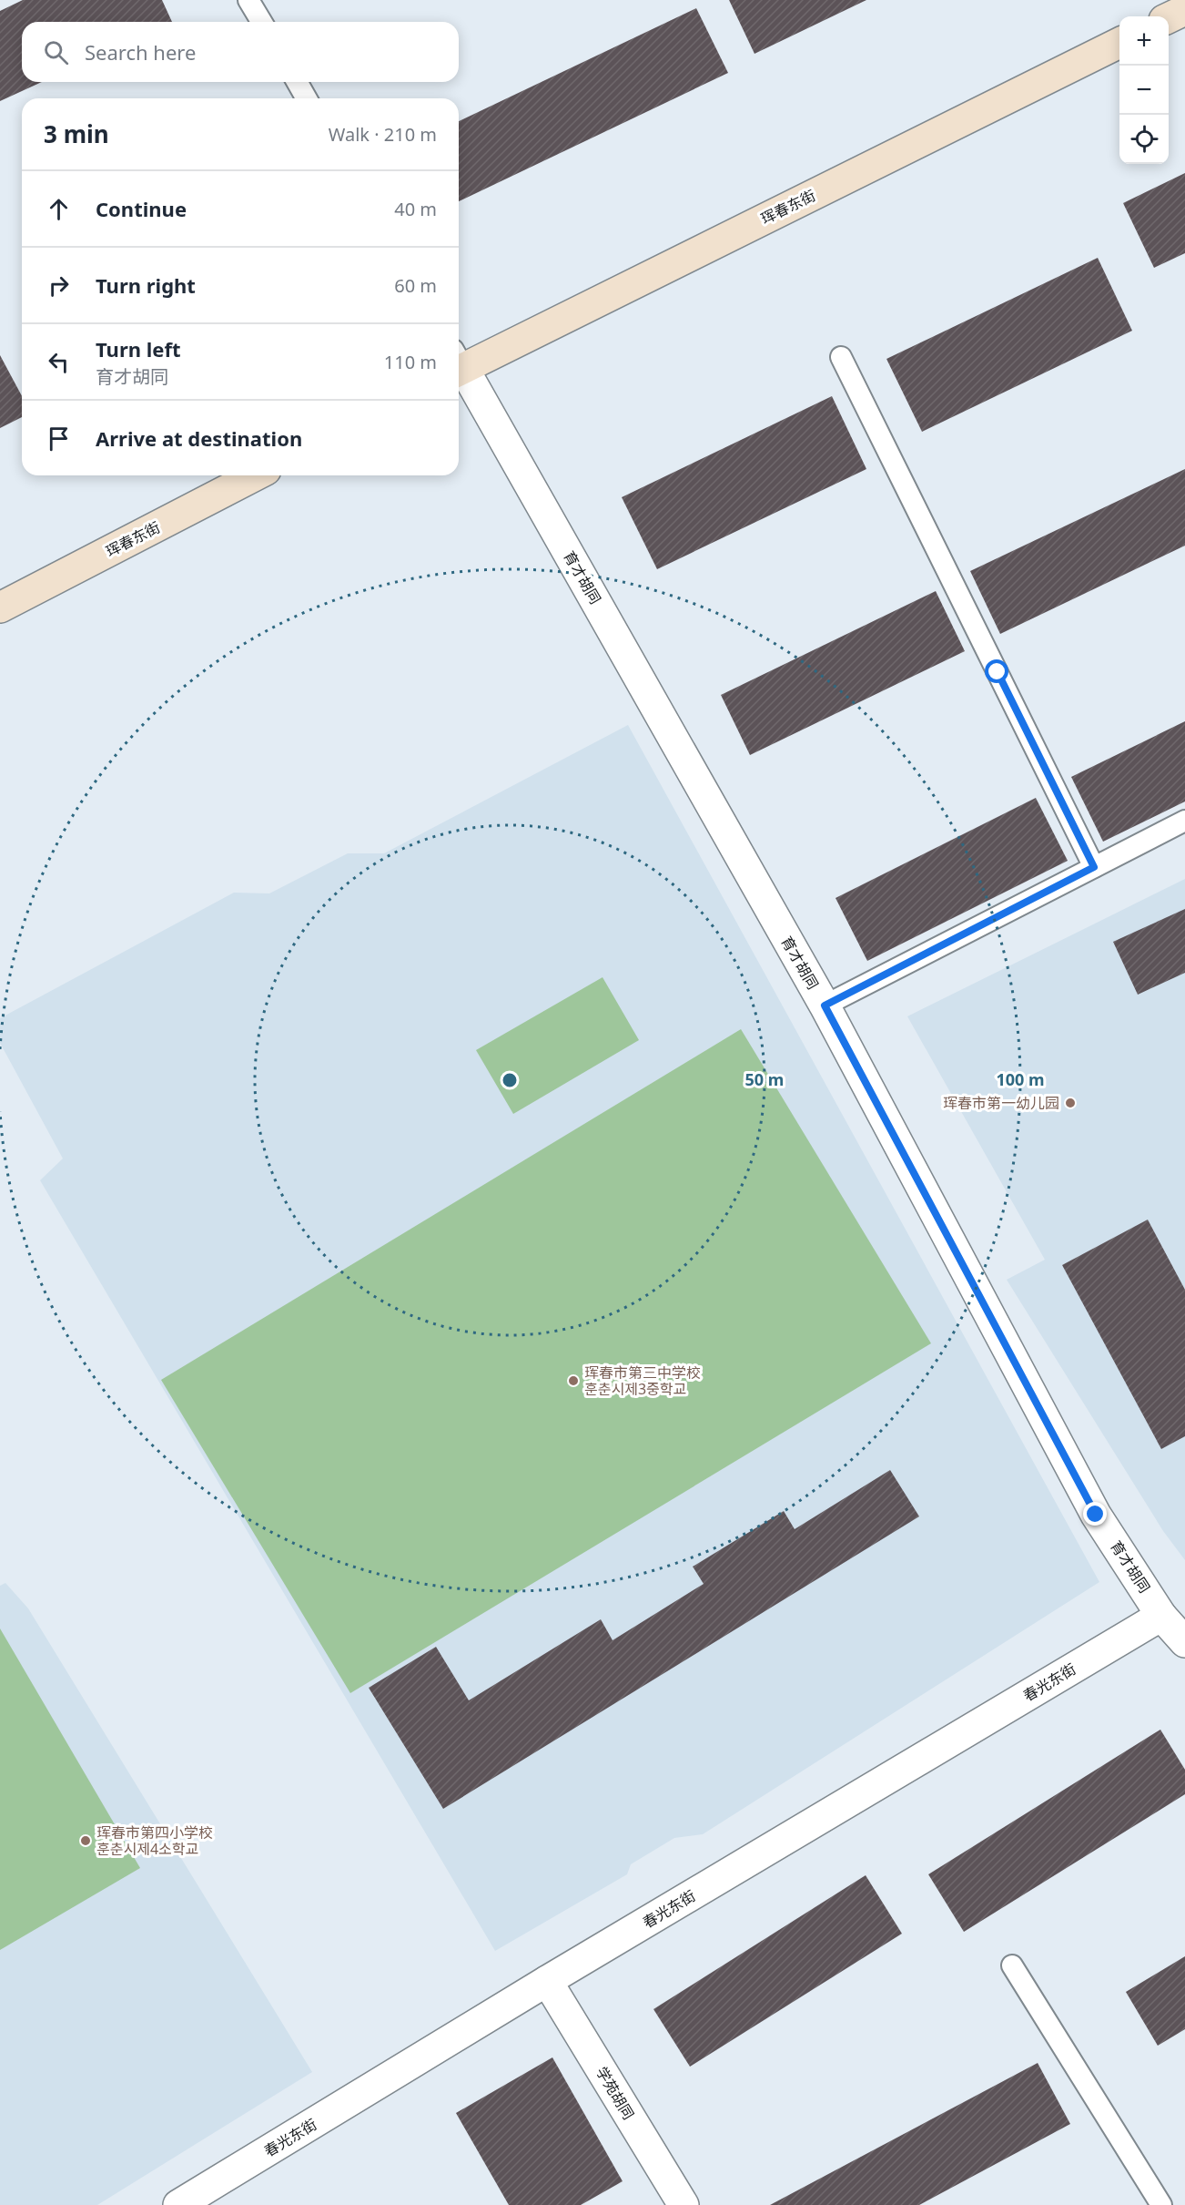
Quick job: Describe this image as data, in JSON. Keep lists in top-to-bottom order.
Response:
{
  "streets": {
    "main road": ["珲春东街"],
    "street": ["育才胡同", "春光东街", "学苑胡同"]
  },
  "crossings": [
    ["育才胡同", "春光东街"],
    ["春光东街", "学苑胡同"]
  ],
  "places": ["珲春市第一幼儿园", "珲春市第三中学校 훈춘시제3중학교", "珲春市第四小学校 훈춘시제4소학교"],
  "page": {
    "map_buttons": ["+", "−"],
    "search": "Search here",
    "heading": ["3 min", "Walk · 210 m"],
    "list": [
      ["Continue", "40 m"],
      ["Turn right", "60 m"],
      ["Turn left", "育才胡同", "110 m"],
      "Arrive at destination"
    ]
  },
  "rings": ["50 m", "100 m"]
}
